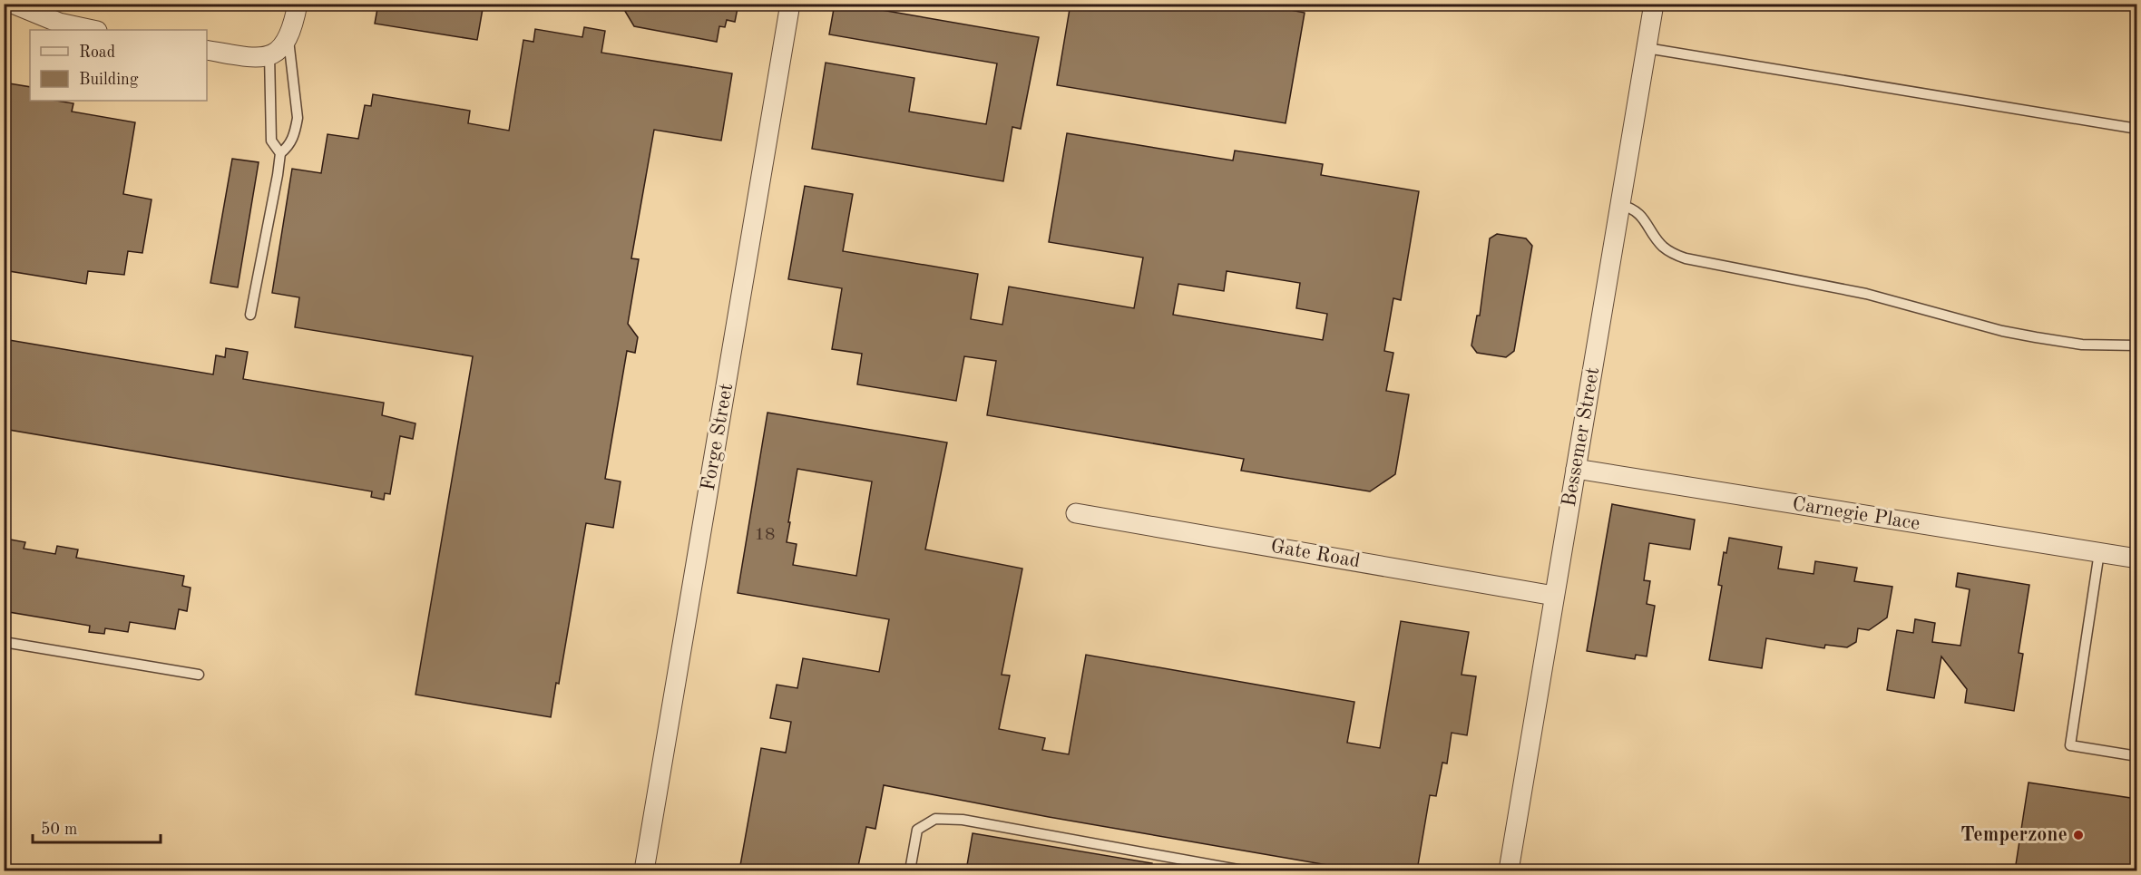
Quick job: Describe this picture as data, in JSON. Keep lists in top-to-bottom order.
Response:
{
  "streets": {
    "street": [
      "Forge Street",
      "Bessemer Street",
      "Carnegie Place",
      "Gate Road"
    ]
  },
  "crossings": [
    ["Bessemer Street", "Carnegie Place"],
    ["Bessemer Street", "Gate Road"]
  ],
  "places": ["Temperzone"],
  "house_numbers": ["18"],
  "legend": ["Road", "Building"],
  "scale_bar": "50 m"
}
